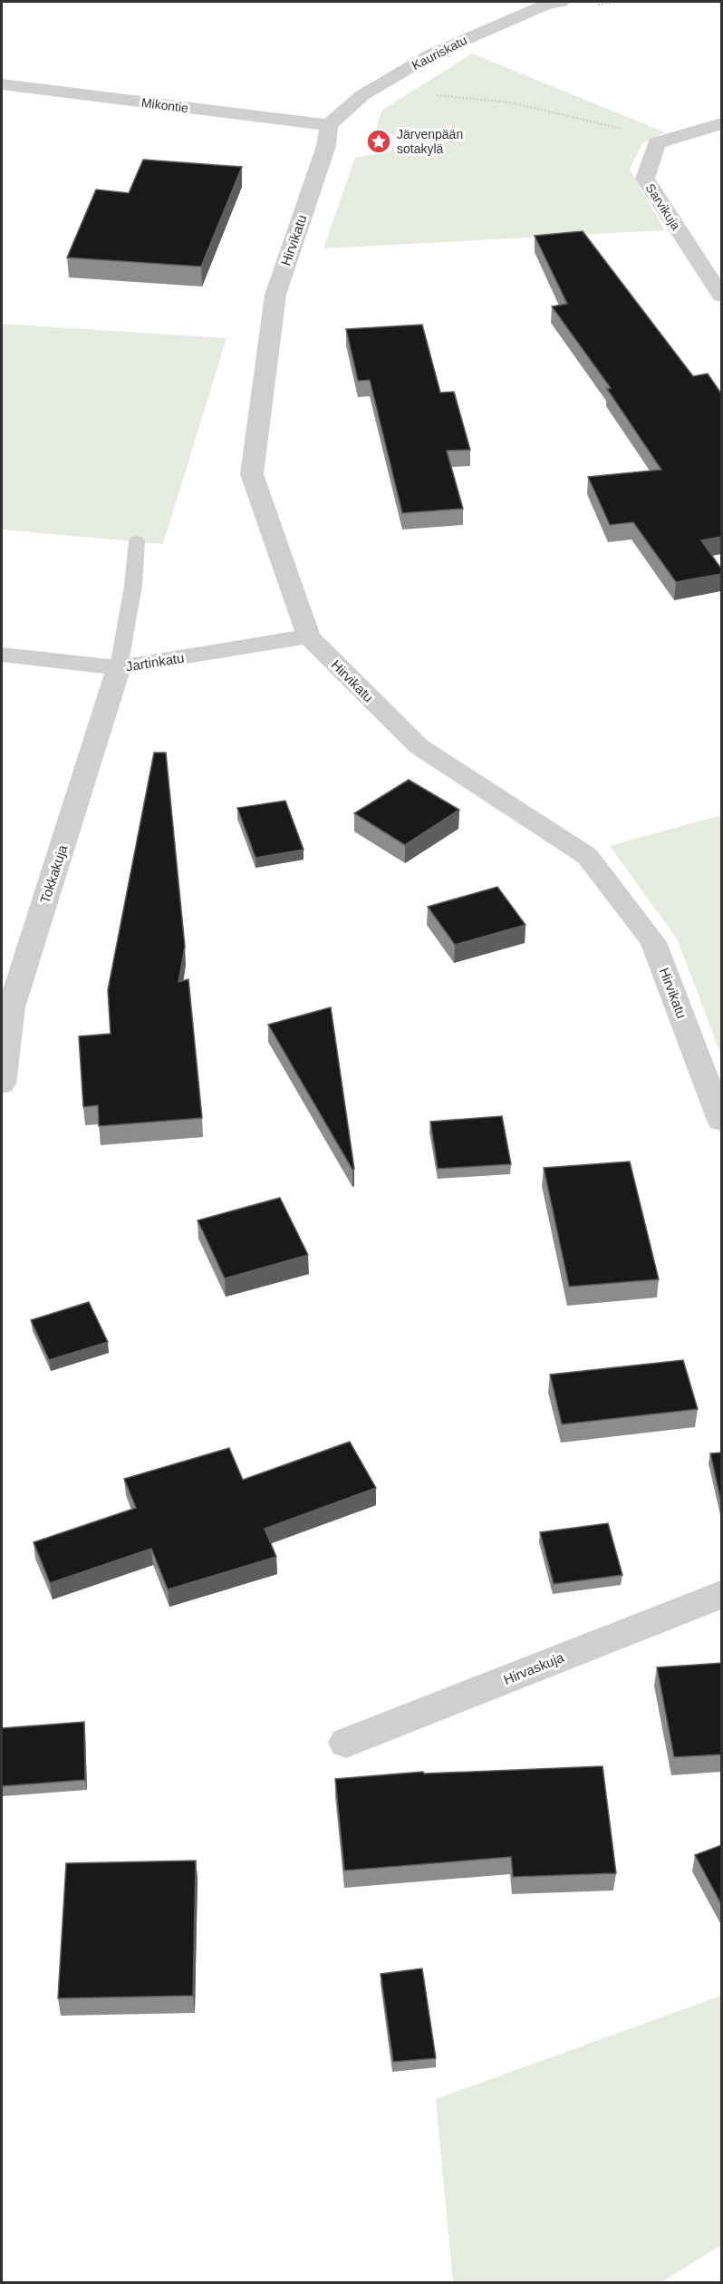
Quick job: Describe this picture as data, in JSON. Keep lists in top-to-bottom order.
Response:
{
  "streets": {
    "street": [
      "Kauriskatu",
      "Mikontie",
      "Sarvikuja",
      "Hirvikatu",
      "Jartinkatu",
      "Tokkakuja",
      "Hirvaskuja"
    ]
  },
  "crossings": [
    ["Kauriskatu", "Mikontie"],
    ["Kauriskatu", "Hirvikatu"],
    ["Mikontie", "Hirvikatu"],
    ["Hirvikatu", "Jartinkatu"],
    ["Jartinkatu", "Tokkakuja"]
  ],
  "places": {
    "place": ["Järvenpään sotakylä"]
  }
}
